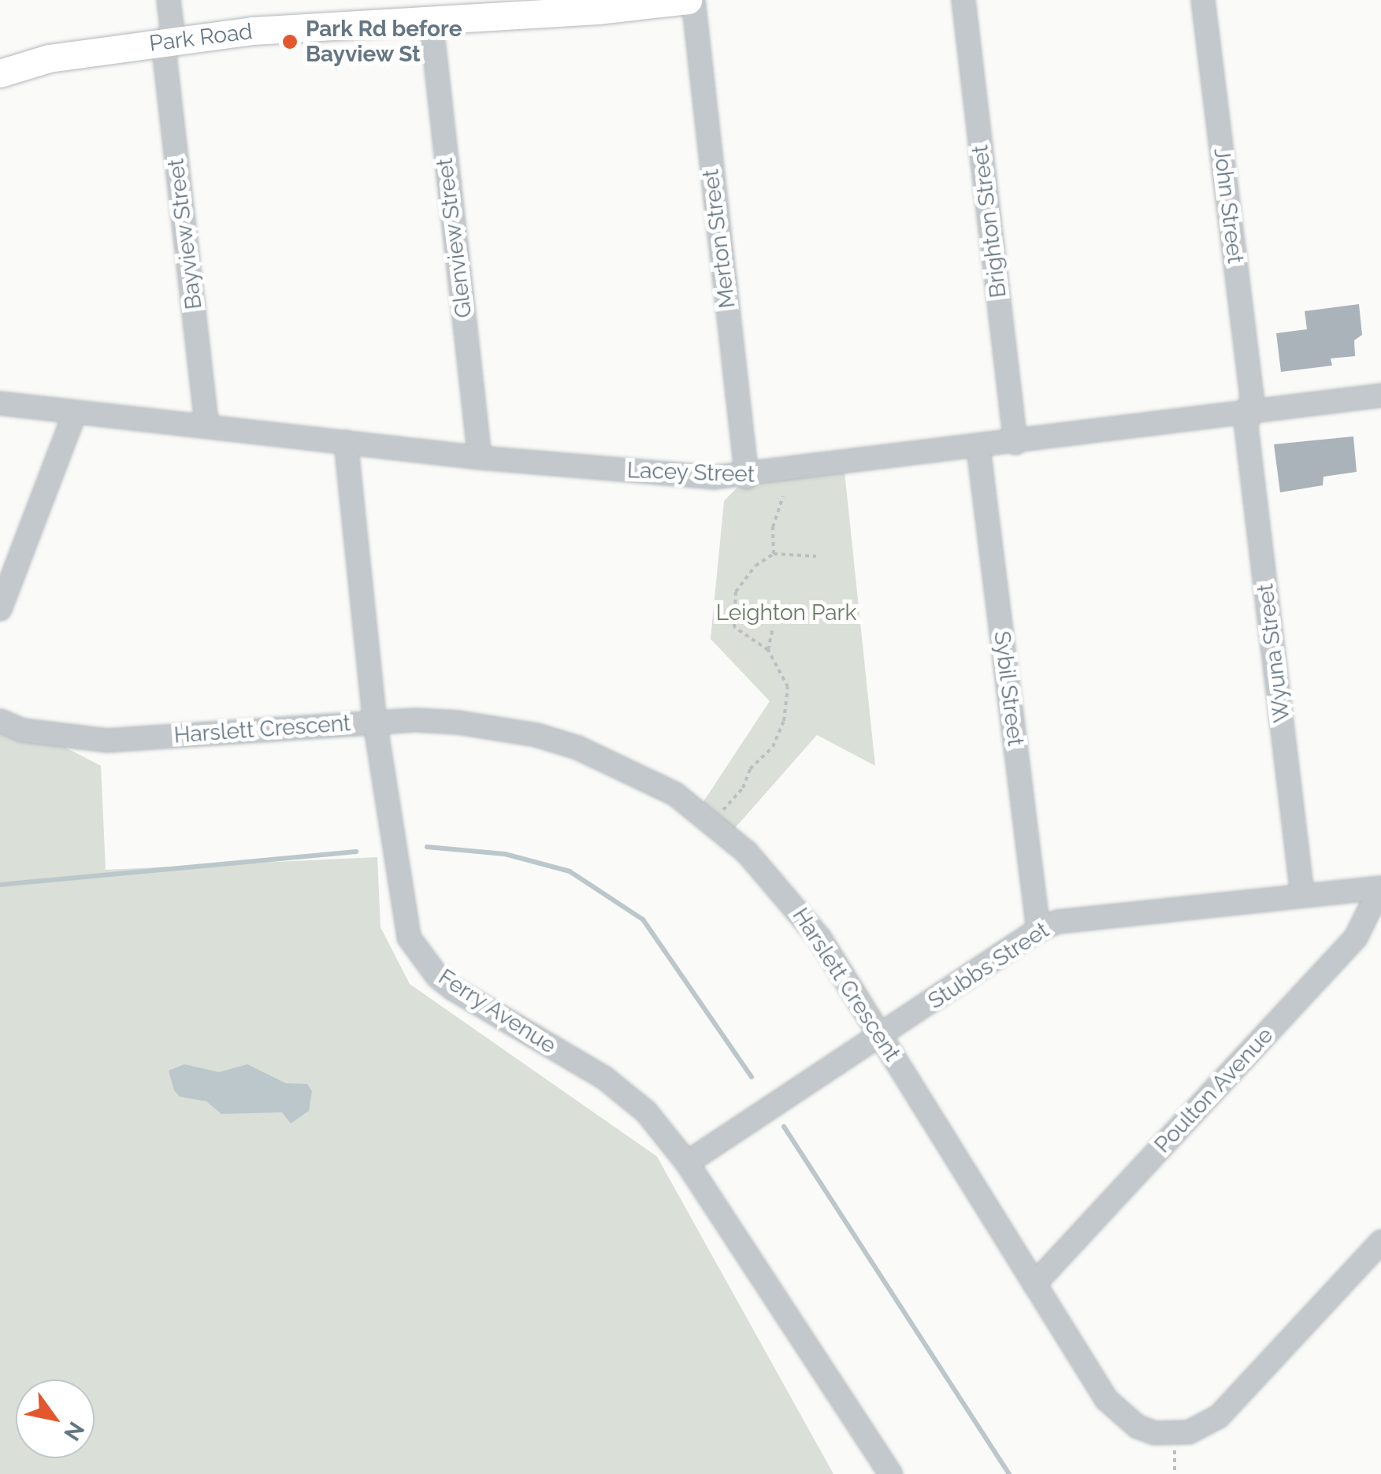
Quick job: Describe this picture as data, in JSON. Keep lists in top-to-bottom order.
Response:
{
  "streets": {
    "main road": ["Park Road"],
    "street": [
      "John Street",
      "Brighton Street",
      "Bayview Street",
      "Glenview Street",
      "Merton Street",
      "Lacey Street",
      "Wyuna Street",
      "Sybil Street",
      "Harslett Crescent",
      "Stubbs Street",
      "Ferry Avenue",
      "Poulton Avenue"
    ]
  },
  "crossings": [
    ["Park Road", "Bayview Street"],
    ["Park Road", "Glenview Street"],
    ["Park Road", "Merton Street"],
    ["John Street", "Lacey Street"],
    ["John Street", "Wyuna Street"],
    ["Brighton Street", "Lacey Street"],
    ["Bayview Street", "Lacey Street"],
    ["Glenview Street", "Lacey Street"],
    ["Merton Street", "Lacey Street"],
    ["Lacey Street", "Wyuna Street"],
    ["Lacey Street", "Sybil Street"],
    ["Lacey Street", "Ferry Avenue"],
    ["Wyuna Street", "Stubbs Street"],
    ["Sybil Street", "Stubbs Street"],
    ["Harslett Crescent", "Stubbs Street"],
    ["Harslett Crescent", "Ferry Avenue"],
    ["Harslett Crescent", "Poulton Avenue"],
    ["Stubbs Street", "Ferry Avenue"],
    ["Stubbs Street", "Poulton Avenue"]
  ],
  "parks": ["Leighton Park"],
  "places": ["Park Rd before Bayview St"],
  "north": "bottom right"
}
